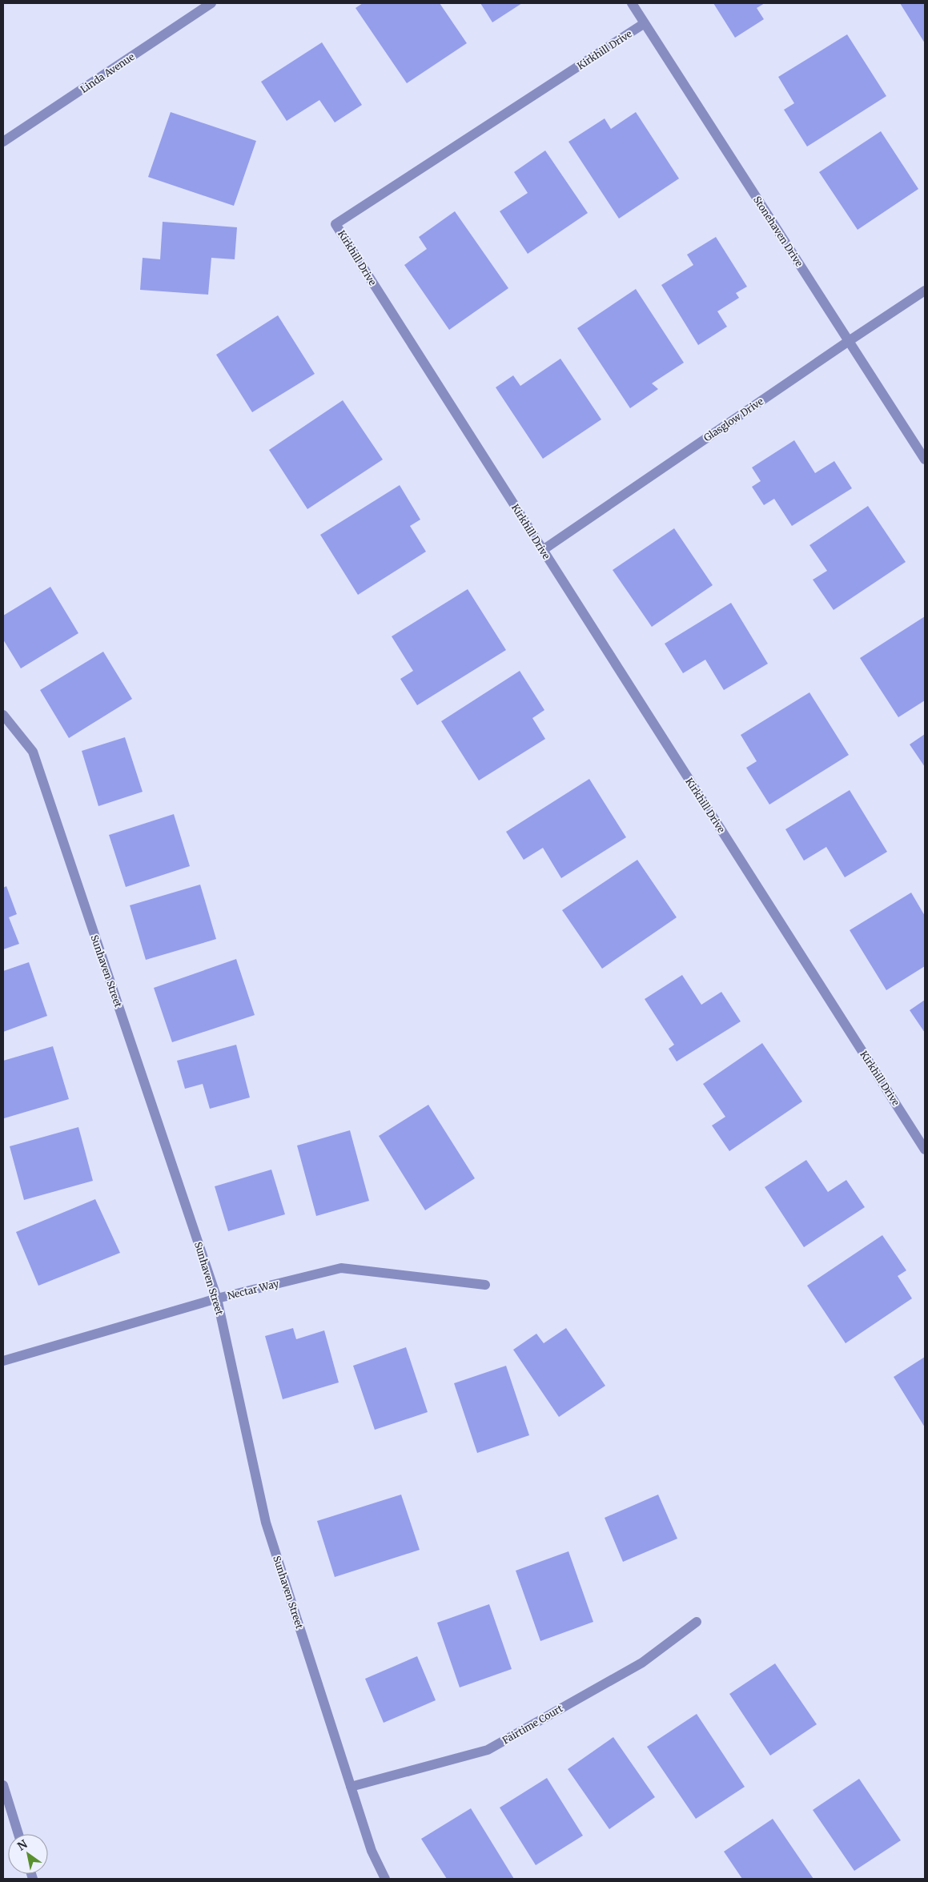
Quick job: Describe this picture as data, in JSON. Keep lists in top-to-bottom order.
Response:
{
  "streets": {
    "street": [
      "Kirkhill Drive",
      "Linda Avenue",
      "Stonehaven Drive",
      "Glasglow Drive",
      "Sunhaven Street",
      "Nectar Way",
      "Fairtime Court"
    ]
  },
  "crossings": [
    ["Kirkhill Drive", "Stonehaven Drive"],
    ["Kirkhill Drive", "Glasglow Drive"],
    ["Stonehaven Drive", "Glasglow Drive"],
    ["Sunhaven Street", "Nectar Way"],
    ["Sunhaven Street", "Fairtime Court"]
  ],
  "north": "top left"
}
